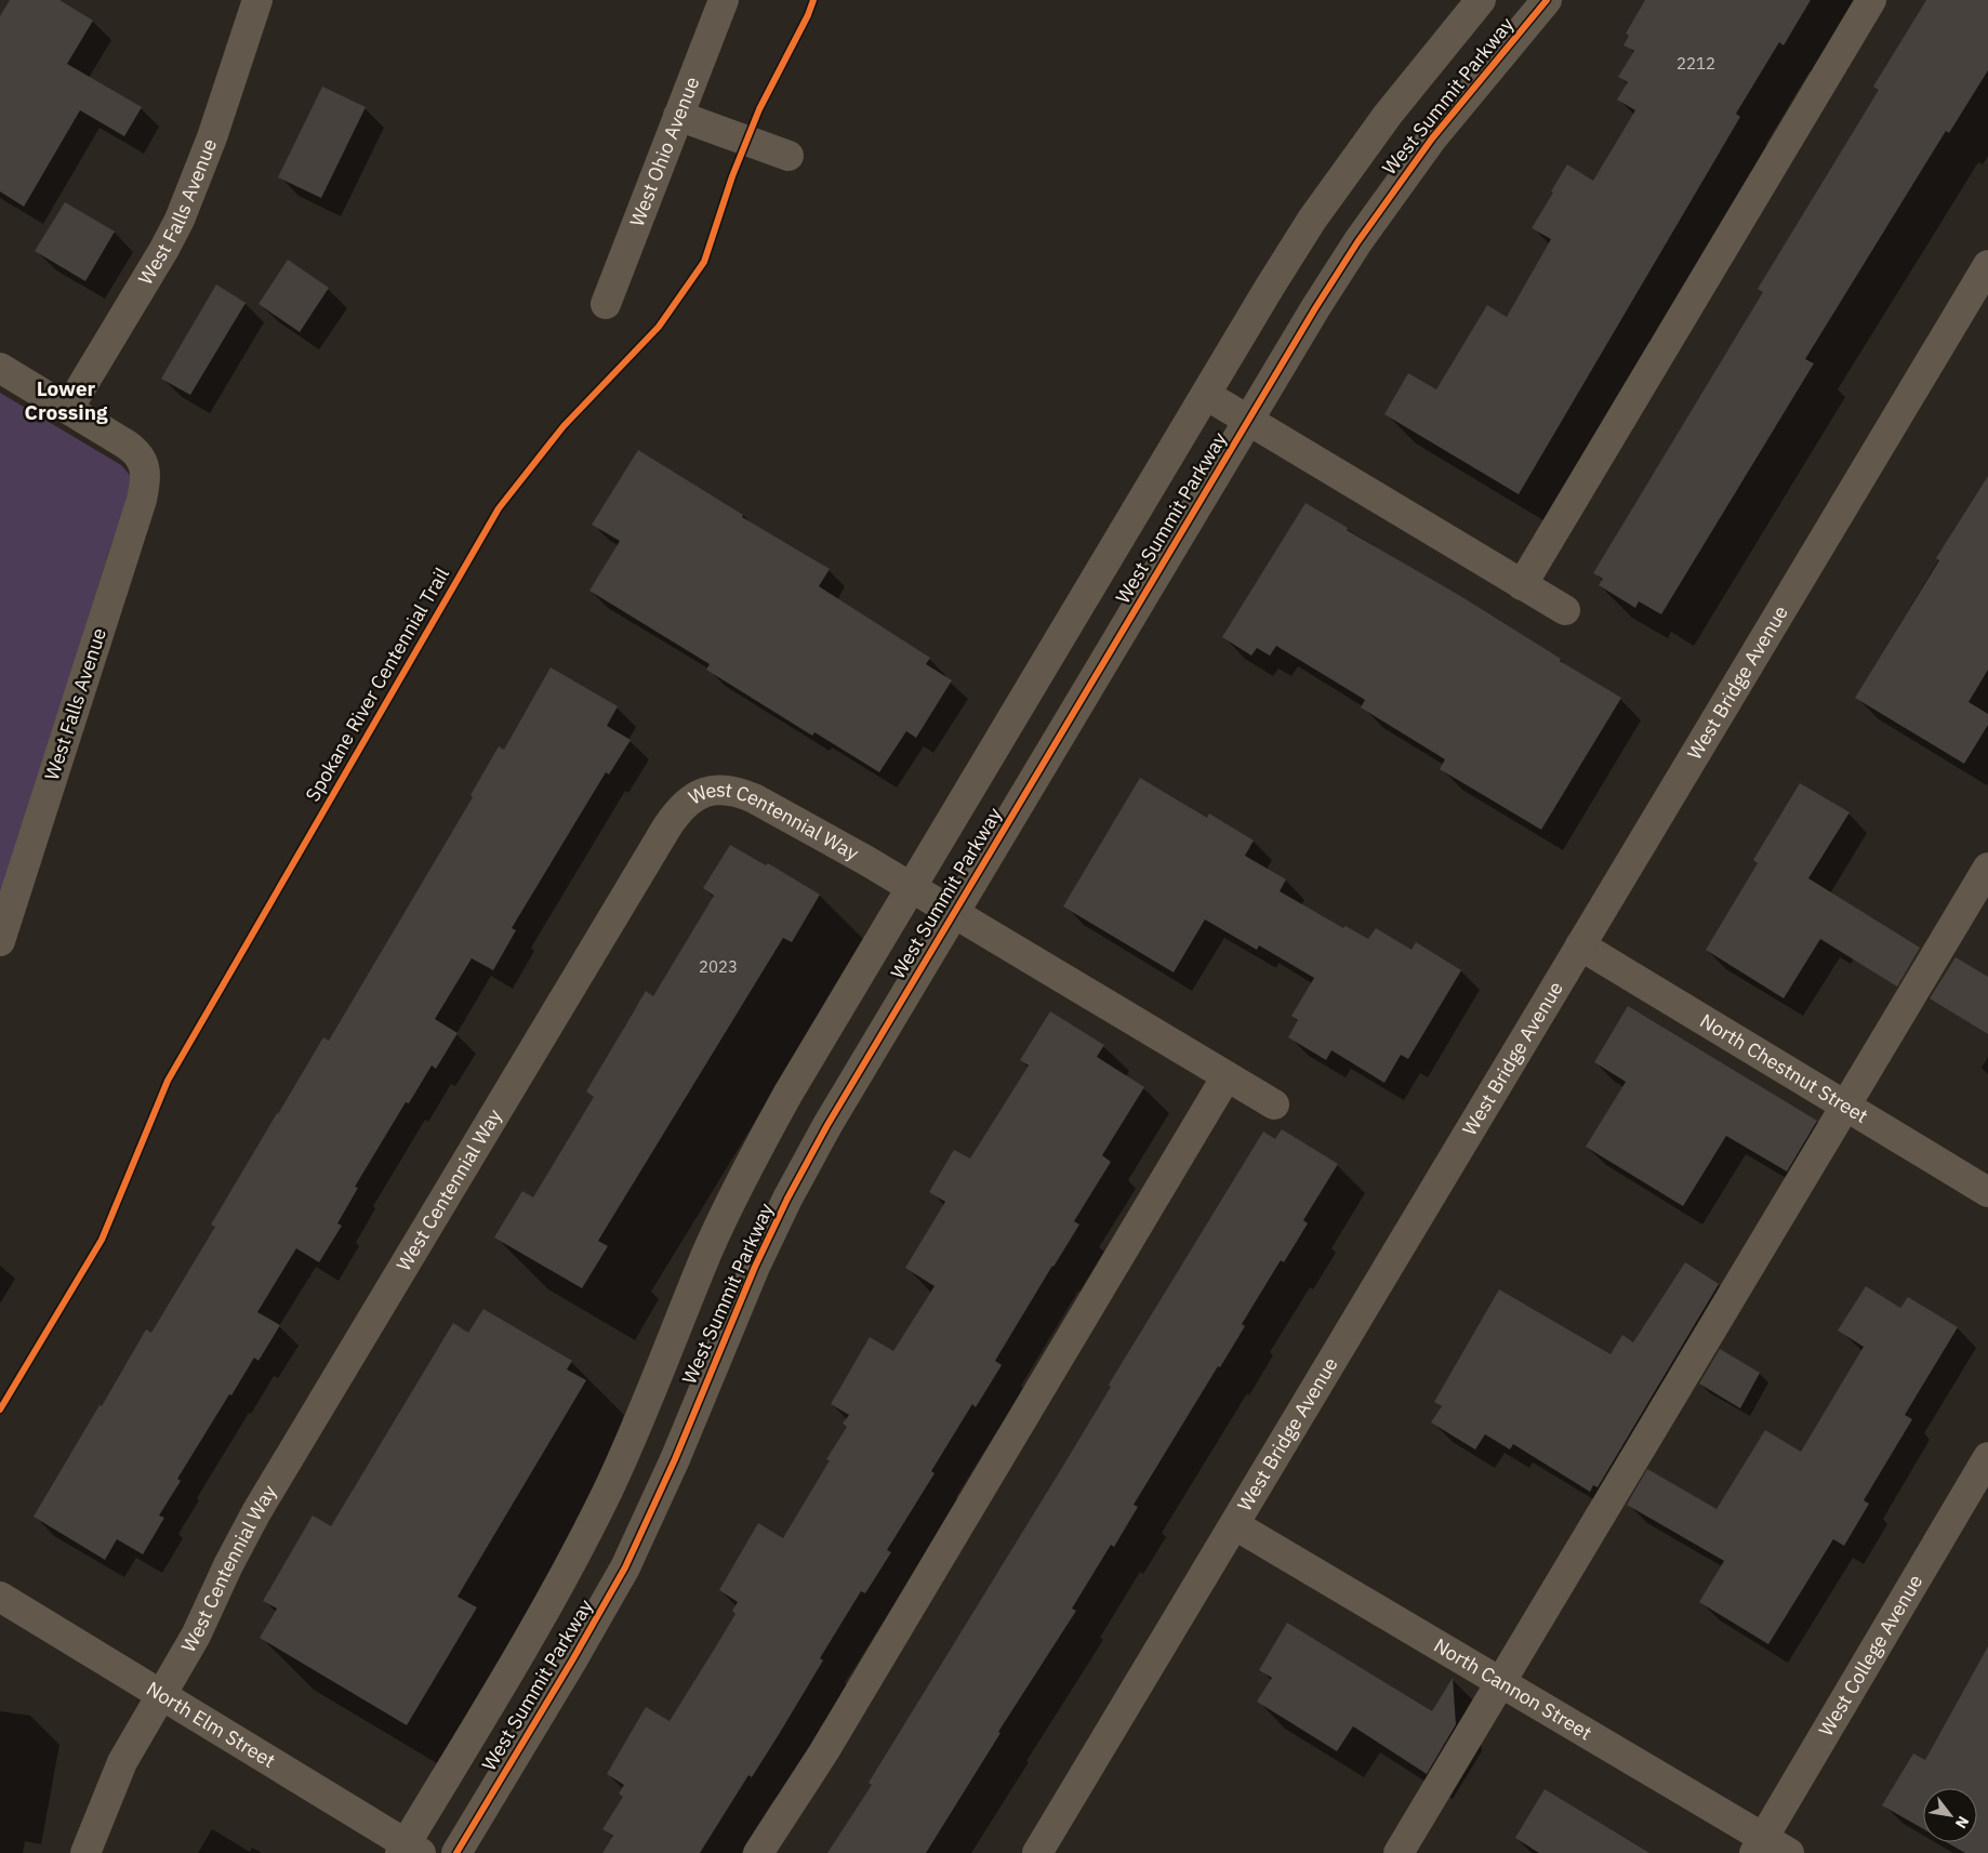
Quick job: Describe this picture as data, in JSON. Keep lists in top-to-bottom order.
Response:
{
  "streets": {
    "street": [
      "West Summit Parkway",
      "West Ohio Avenue",
      "West Falls Avenue",
      "West Bridge Avenue",
      "West Centennial Way",
      "North Chestnut Street",
      "West College Avenue",
      "North Cannon Street",
      "North Elm Street"
    ],
    "cycle path": ["Spokane River Centennial Trail"]
  },
  "crossings": [
    ["West Summit Parkway", "West Centennial Way"],
    ["West Summit Parkway", "North Elm Street"],
    ["West Bridge Avenue", "North Chestnut Street"],
    ["West Bridge Avenue", "North Cannon Street"],
    ["West Centennial Way", "North Elm Street"],
    ["West College Avenue", "North Cannon Street"]
  ],
  "districts": ["Lower Crossing"],
  "house_numbers": ["2212", "2023"],
  "north": "bottom right"
}
